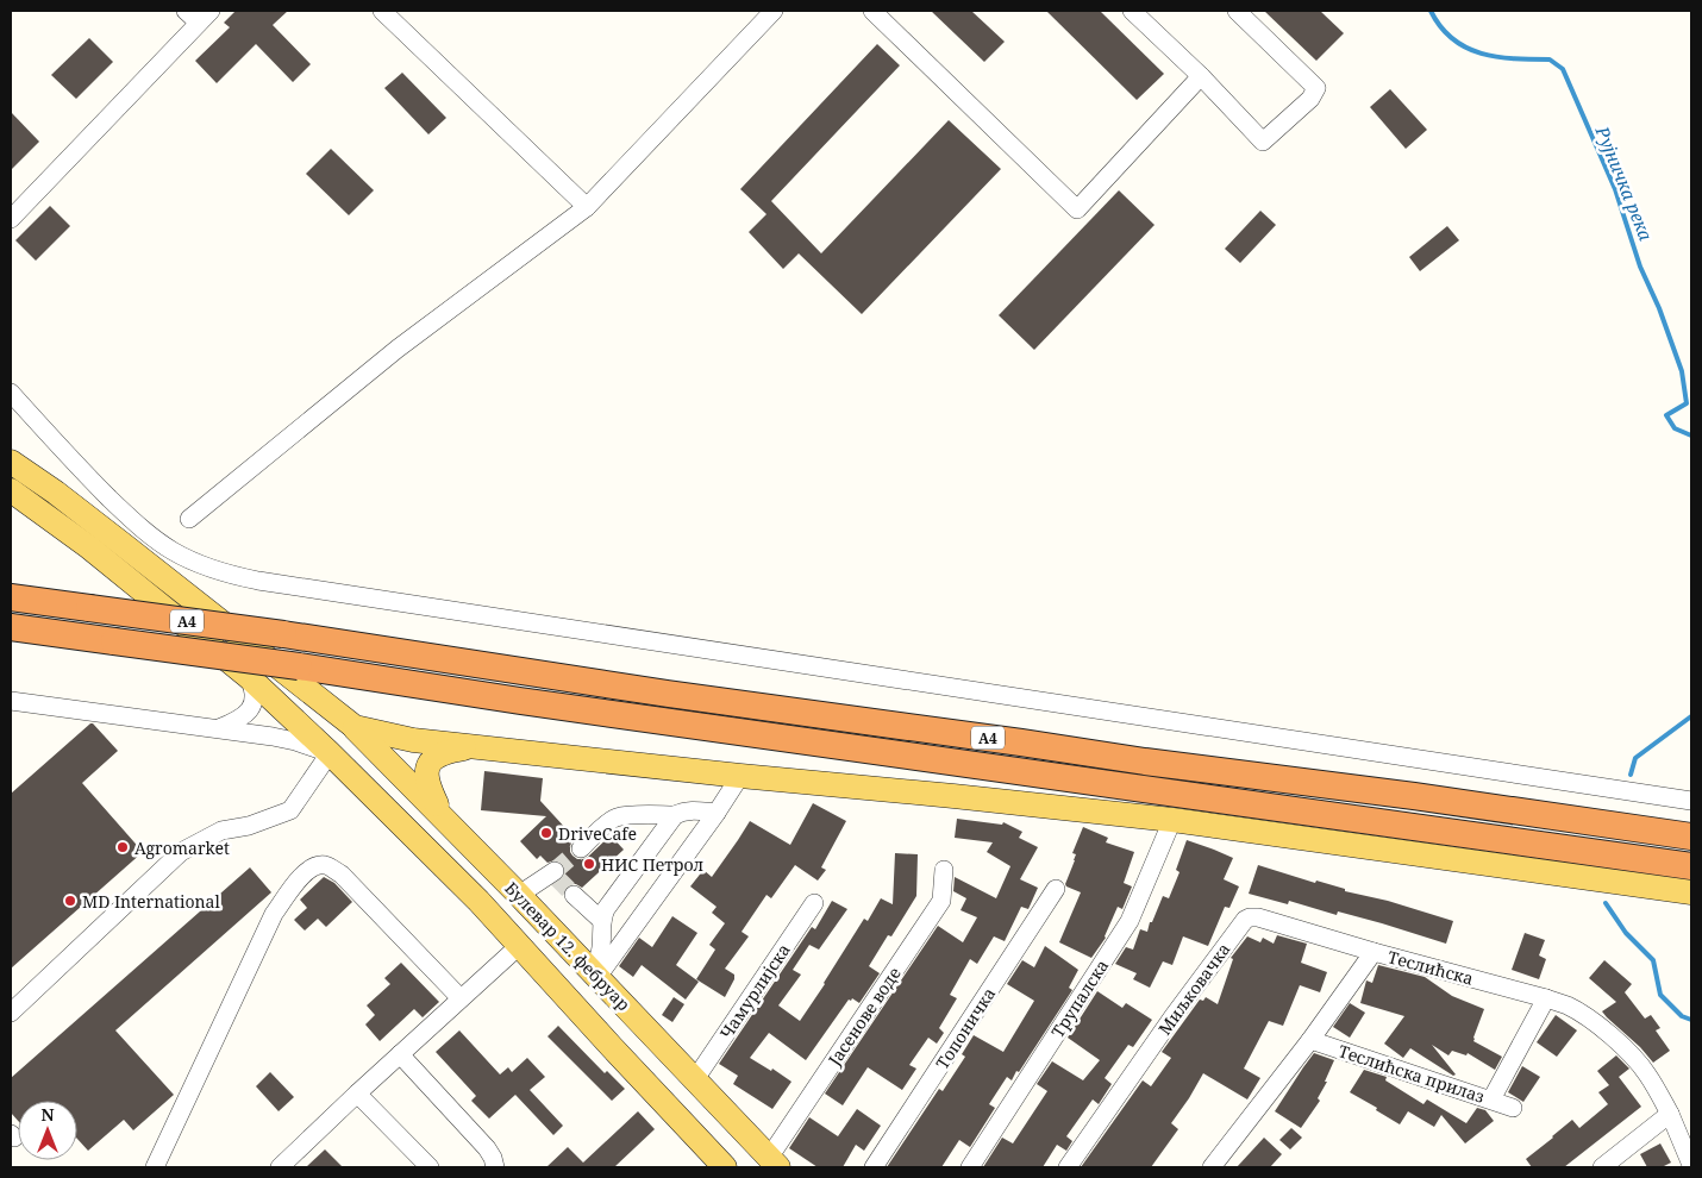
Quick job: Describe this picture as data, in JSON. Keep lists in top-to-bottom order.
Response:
{
  "streets": {
    "highway": ["A4"],
    "main road": ["Булевар 12. фебруар"],
    "street": [
      "Теслићска",
      "Миљковачка",
      "Чамурлијска",
      "Трупалска",
      "Јасенове воде",
      "Топоничка",
      "Теслићска прилаз"
    ]
  },
  "crossings": [
    ["Булевар 12. фебруар", "Чамурлијска"],
    ["Булевар 12. фебруар", "Јасенове воде"],
    ["Теслићска", "Миљковачка"],
    ["Теслићска", "Теслићска прилаз"]
  ],
  "water": ["Рујничка река"],
  "places": [
    "DriveCafe",
    "Agromarket",
    "НИС Петрол",
    "MD International"
  ],
  "north": "top"
}
